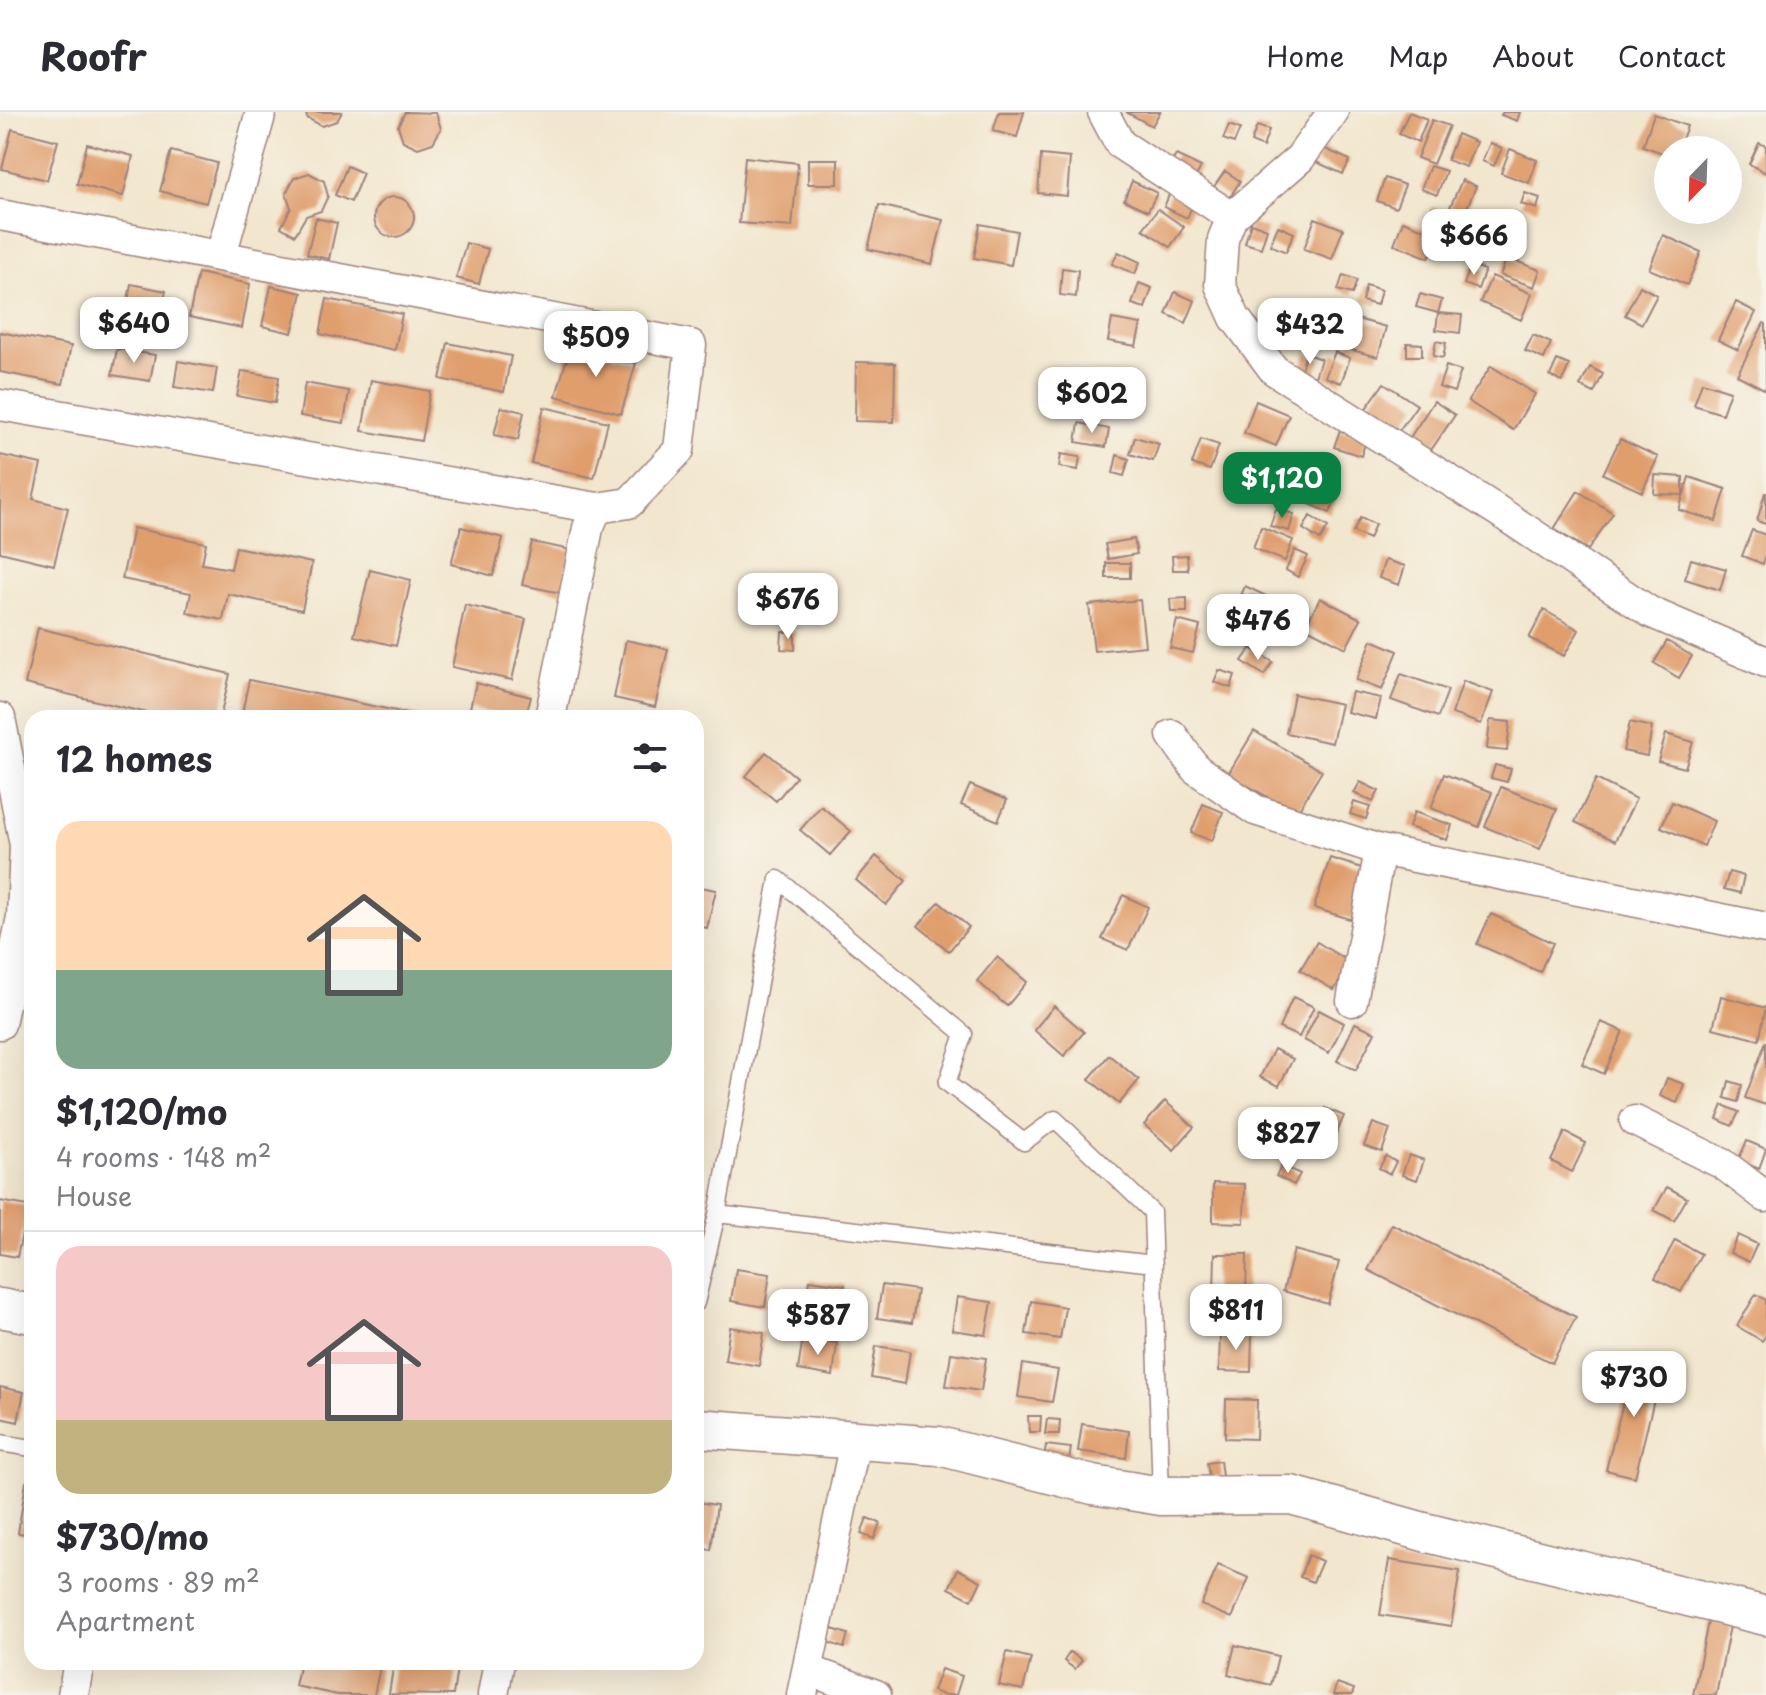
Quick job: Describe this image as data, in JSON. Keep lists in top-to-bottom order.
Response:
{
  "north": "bottom left",
  "page": {
    "header": "Roofr",
    "nav": [
      "Home",
      "Map",
      "About",
      "Contact"
    ],
    "price": [
      "$666",
      "$640",
      "$432",
      "$509",
      "$602",
      "$1,120",
      "$676",
      "$476",
      "$827",
      "$811",
      "$587",
      "$730"
    ],
    "heading": "12 homes",
    "list": [
      {
        "name": "$1,120/mo",
        "note": "4 rooms · 148 m² · House"
      },
      {
        "name": "$730/mo",
        "note": "3 rooms · 89 m² · Apartment"
      }
    ]
  }
}
